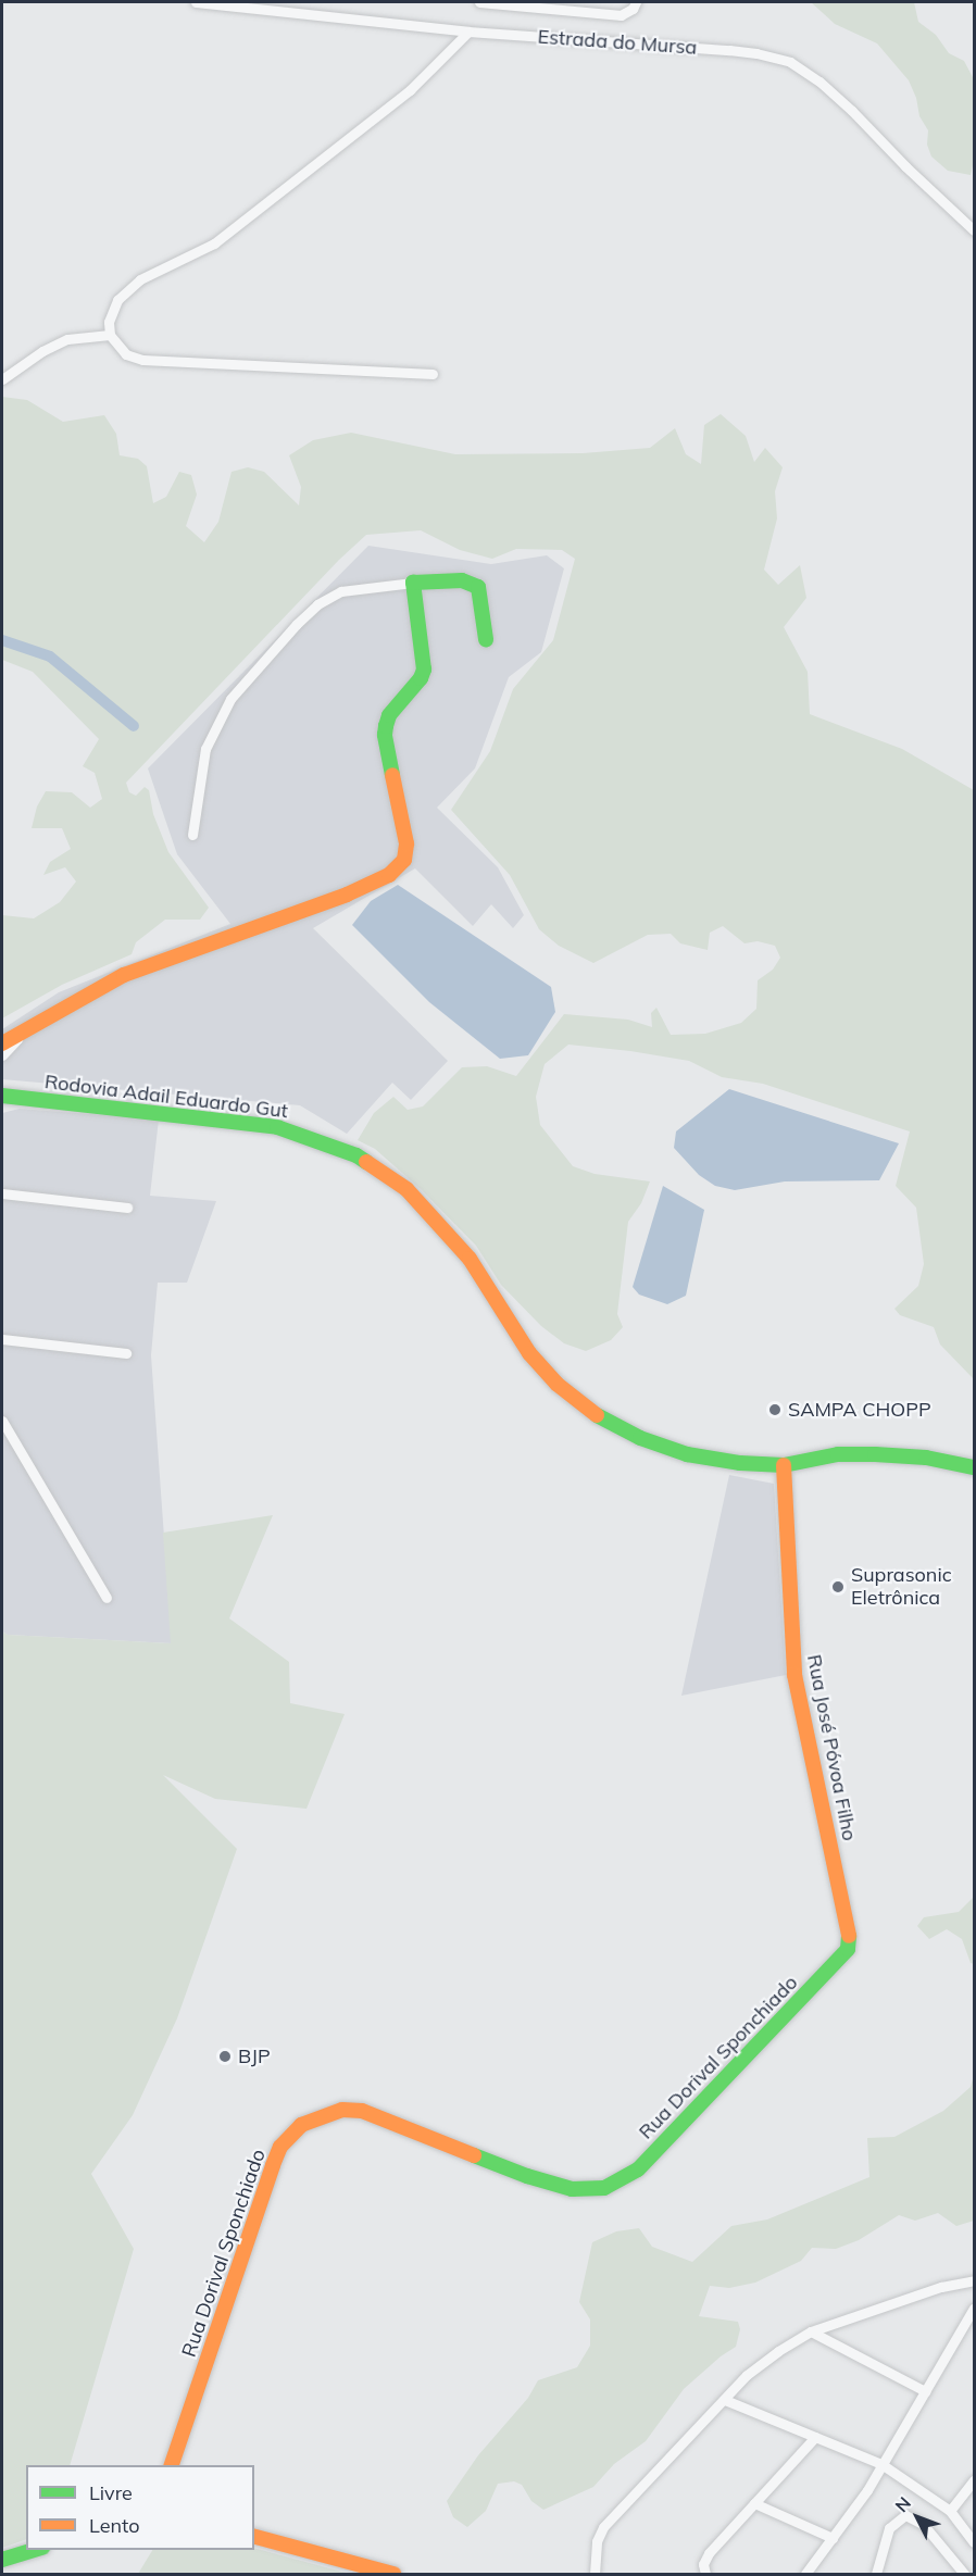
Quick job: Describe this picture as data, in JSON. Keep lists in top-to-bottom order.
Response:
{
  "streets": {
    "street": [
      "Estrada do Mursa",
      "Rodovia Adail Eduardo Gut",
      "Rua José Póvoa Filho",
      "Rua Dorival Sponchiado"
    ]
  },
  "crossings": [
    ["Rodovia Adail Eduardo Gut", "Rua José Póvoa Filho"],
    ["Rua José Póvoa Filho", "Rua Dorival Sponchiado"]
  ],
  "places": ["SAMPA CHOPP", "Suprasonic Eletrônica", "BJP"],
  "legend": ["Livre", "Lento"],
  "north": "top left"
}
